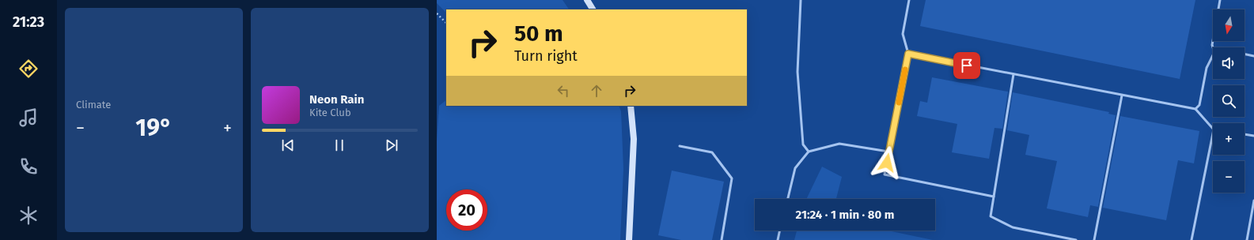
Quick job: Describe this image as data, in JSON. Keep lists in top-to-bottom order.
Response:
{
  "north": "bottom",
  "page": {
    "tabs": "21:23",
    "tile": "Climate",
    "map_buttons": ["+", "−"],
    "turn": ["50 m", "Turn right"],
    "song": ["Neon Rain", "Kite Club"],
    "heat": ["−", "19°", "+"],
    "limit": "20",
    "trip": "21:24 · 1 min · 80 m"
  }
}
